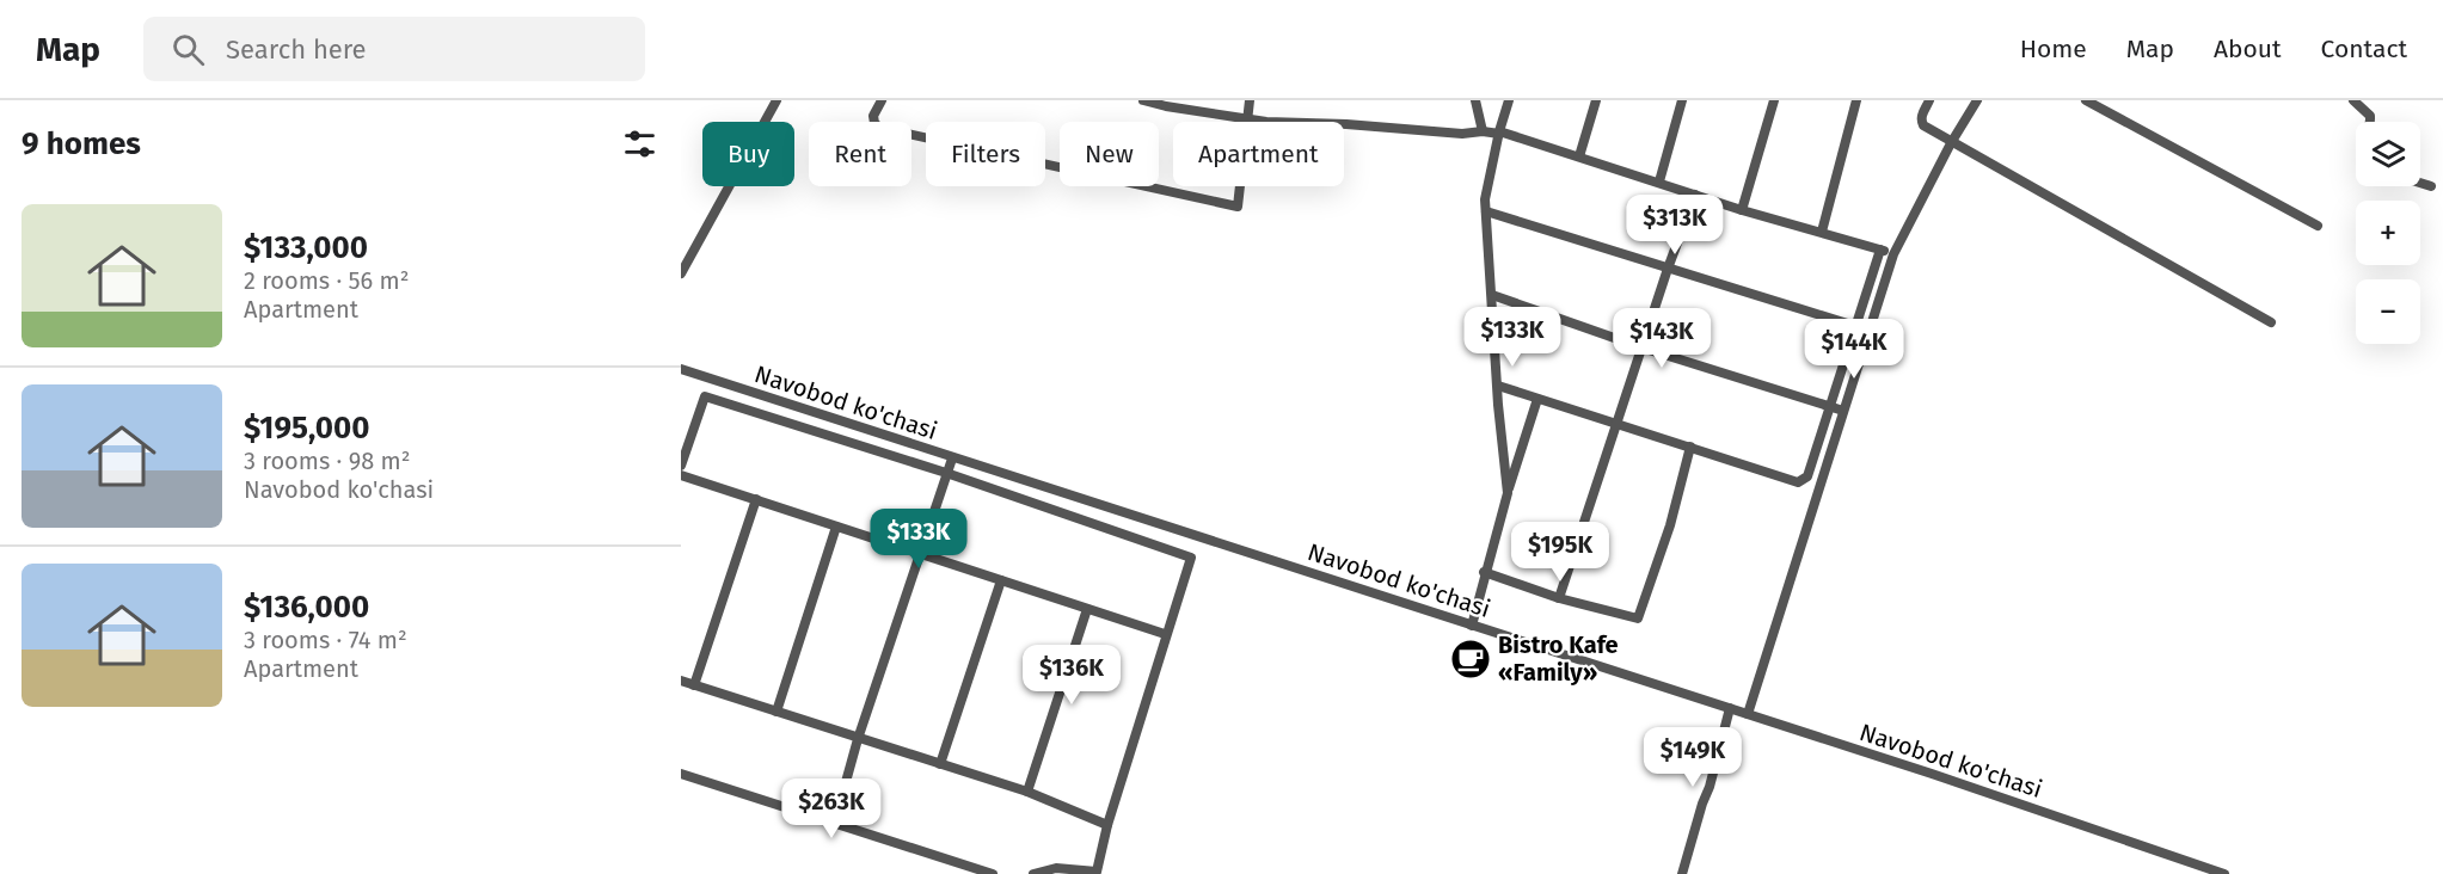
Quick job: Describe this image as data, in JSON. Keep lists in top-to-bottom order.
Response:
{
  "streets": {
    "street": ["Navobod ko'chasi"]
  },
  "places": {
    "cafe": ["Bistro Kafe «Family»"]
  },
  "page": {
    "header": "Map",
    "search": "Search here",
    "nav": [
      "Home",
      "Map",
      "About",
      "Contact"
    ],
    "heading": "9 homes",
    "map_buttons": ["+", "−"],
    "chip": [
      "Buy",
      "Rent",
      "Filters",
      "New",
      "Apartment"
    ],
    "list": [
      {
        "name": "$133,000",
        "note": "2 rooms · 56 m² · Apartment"
      },
      {
        "name": "$195,000",
        "note": "3 rooms · 98 m² · Navobod ko'chasi"
      },
      {
        "name": "$136,000",
        "note": "3 rooms · 74 m² · Apartment"
      }
    ],
    "price": [
      "$313K",
      "$133K",
      "$143K",
      "$144K",
      "$133K",
      "$195K",
      "$136K",
      "$149K",
      "$263K"
    ]
  }
}
